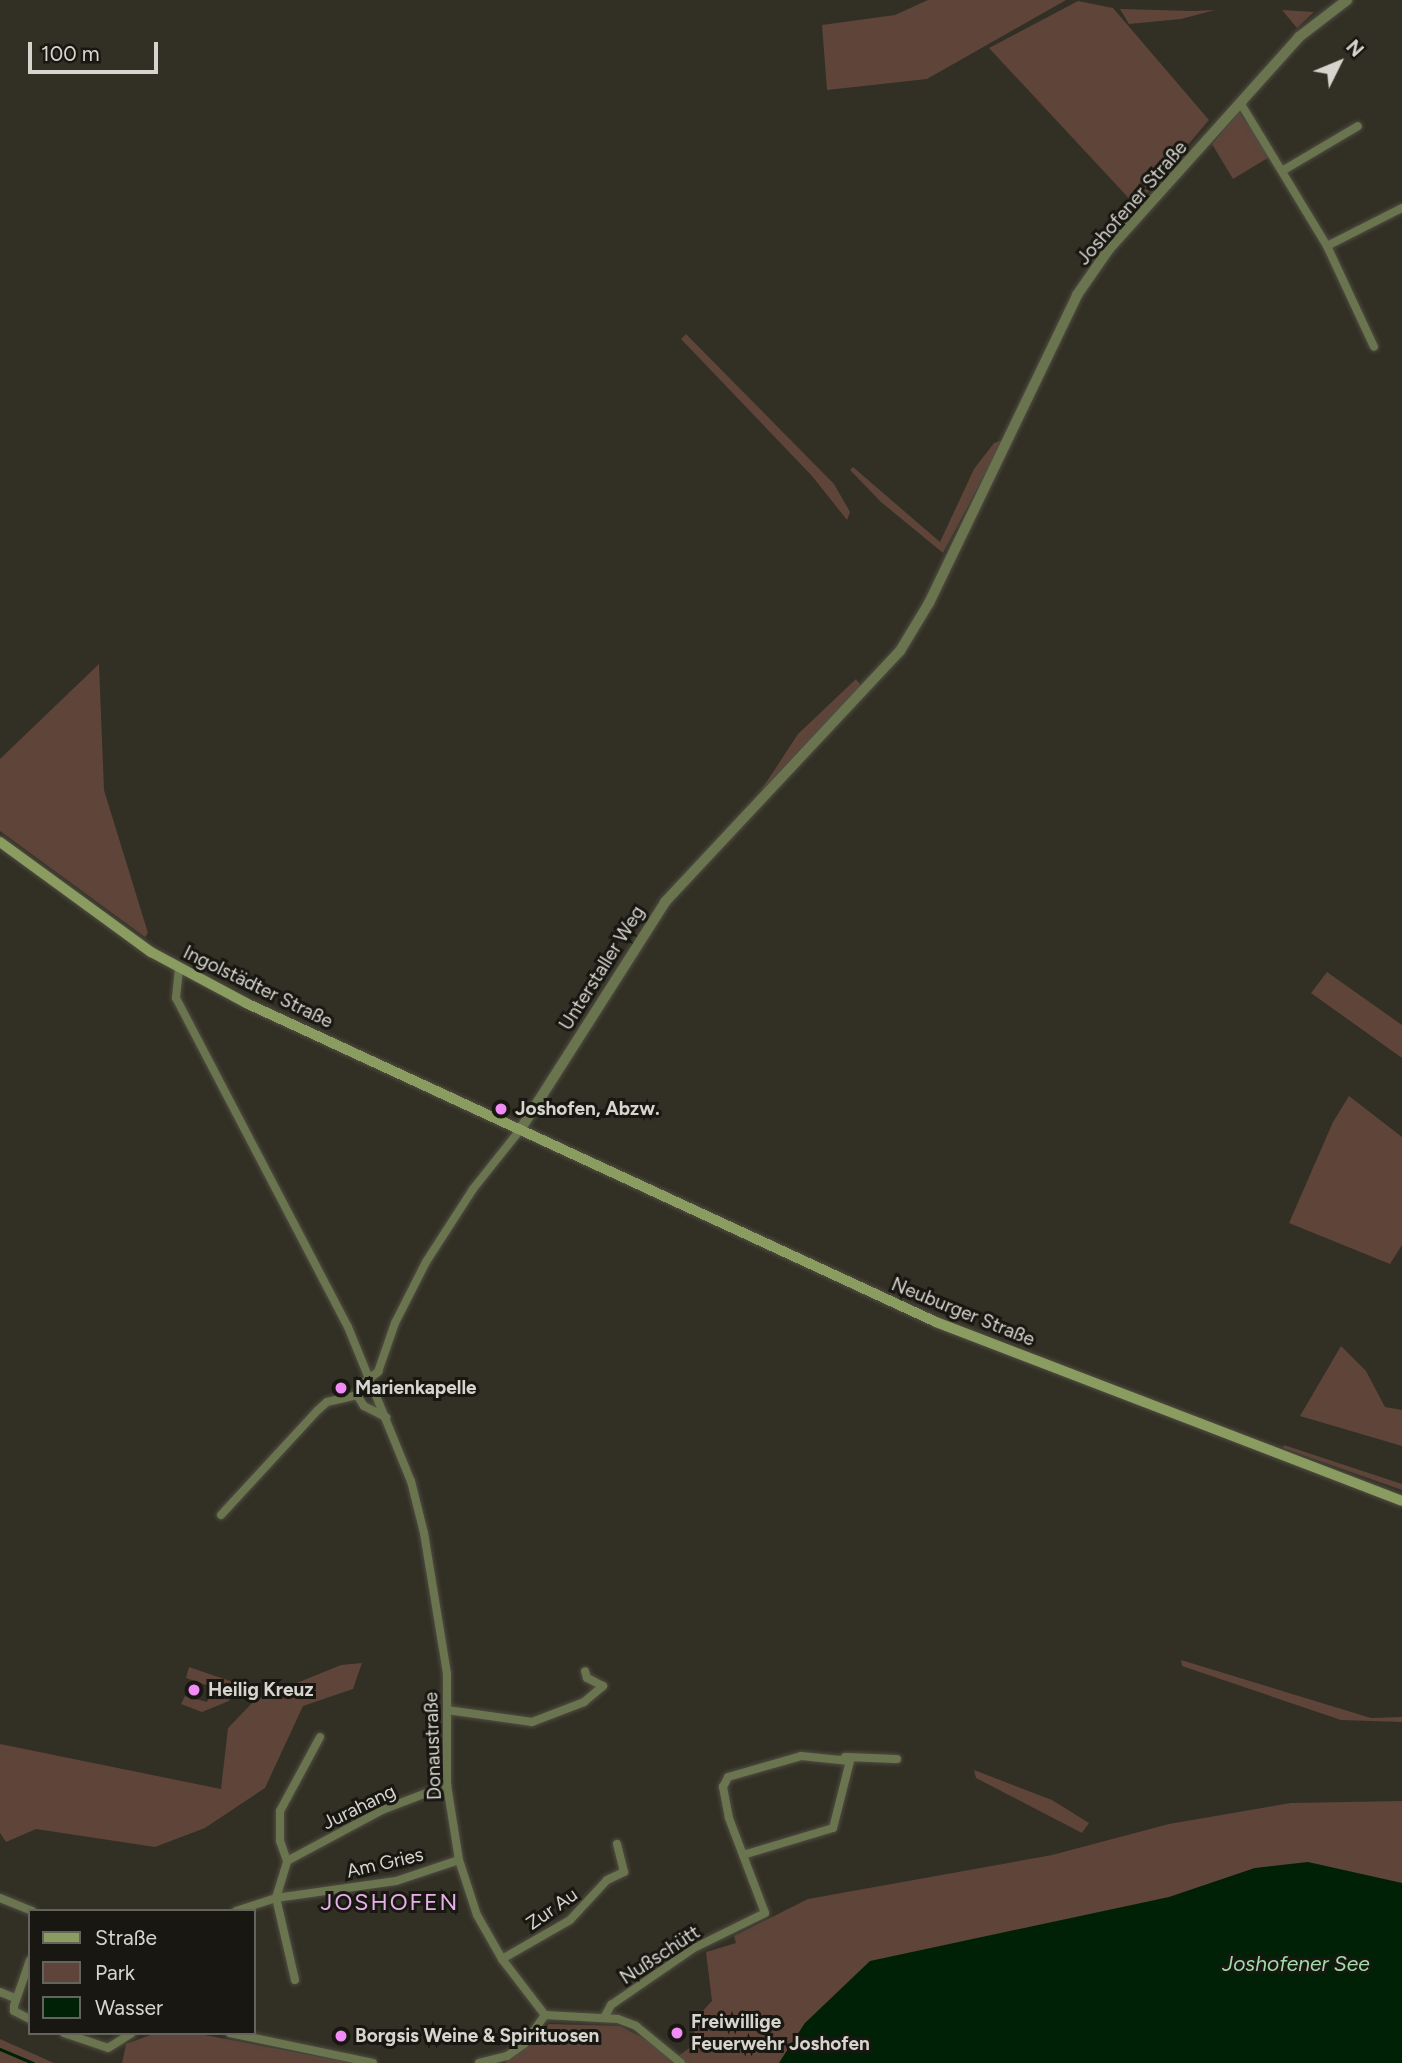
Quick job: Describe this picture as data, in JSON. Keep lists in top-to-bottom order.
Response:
{
  "streets": {
    "main road": ["Ingolstädter Straße", "Neuburger Straße"],
    "street": [
      "Joshofener Straße",
      "Unterstaller Weg",
      "Donaustraße",
      "Jurahang",
      "Am Gries",
      "Zur Au",
      "Nußschütt"
    ]
  },
  "crossings": [
    ["Joshofener Straße", "Unterstaller Weg"],
    ["Unterstaller Weg", "Ingolstädter Straße"],
    ["Unterstaller Weg", "Neuburger Straße"],
    ["Ingolstädter Straße", "Neuburger Straße"],
    ["Donaustraße", "Jurahang"],
    ["Donaustraße", "Am Gries"],
    ["Donaustraße", "Zur Au"]
  ],
  "districts": ["JOSHOFEN"],
  "water": ["Joshofener See"],
  "places": [
    "Joshofen, Abzw.",
    "Marienkapelle",
    "Heilig Kreuz",
    "Freiwillige Feuerwehr Joshofen",
    "Borgsis Weine & Spirituosen"
  ],
  "legend": ["Straße", "Park", "Wasser"],
  "scale_bar": "100 m",
  "north": "top right"
}
